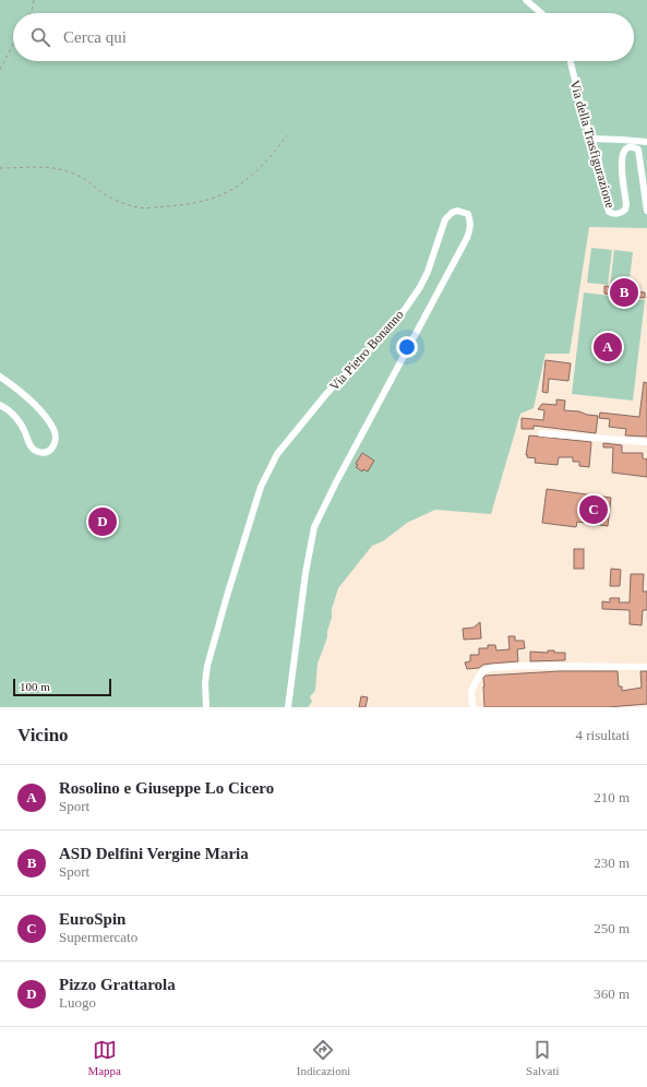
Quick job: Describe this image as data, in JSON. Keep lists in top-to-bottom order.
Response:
{
  "streets": {
    "street": ["Via della Trasfigurazione", "Via Pietro Bonanno"]
  },
  "scale_bar": "100 m",
  "page": {
    "search": "Cerca qui",
    "pins": [
      "B",
      "A",
      "C",
      "D"
    ],
    "scale": "100 m",
    "heading": ["Vicino", "4 risultati"],
    "list": [
      {
        "mark": "A",
        "name": "Rosolino e Giuseppe Lo Cicero",
        "note": "Sport",
        "value": "210 m"
      },
      {
        "mark": "B",
        "name": "ASD Delfini Vergine Maria",
        "note": "Sport",
        "value": "230 m"
      },
      {
        "mark": "C",
        "name": "EuroSpin",
        "note": "Supermercato",
        "value": "250 m"
      },
      {
        "mark": "D",
        "name": "Pizzo Grattarola",
        "note": "Luogo",
        "value": "360 m"
      }
    ],
    "nav": ["Mappa", "Indicazioni", "Salvati"]
  }
}
